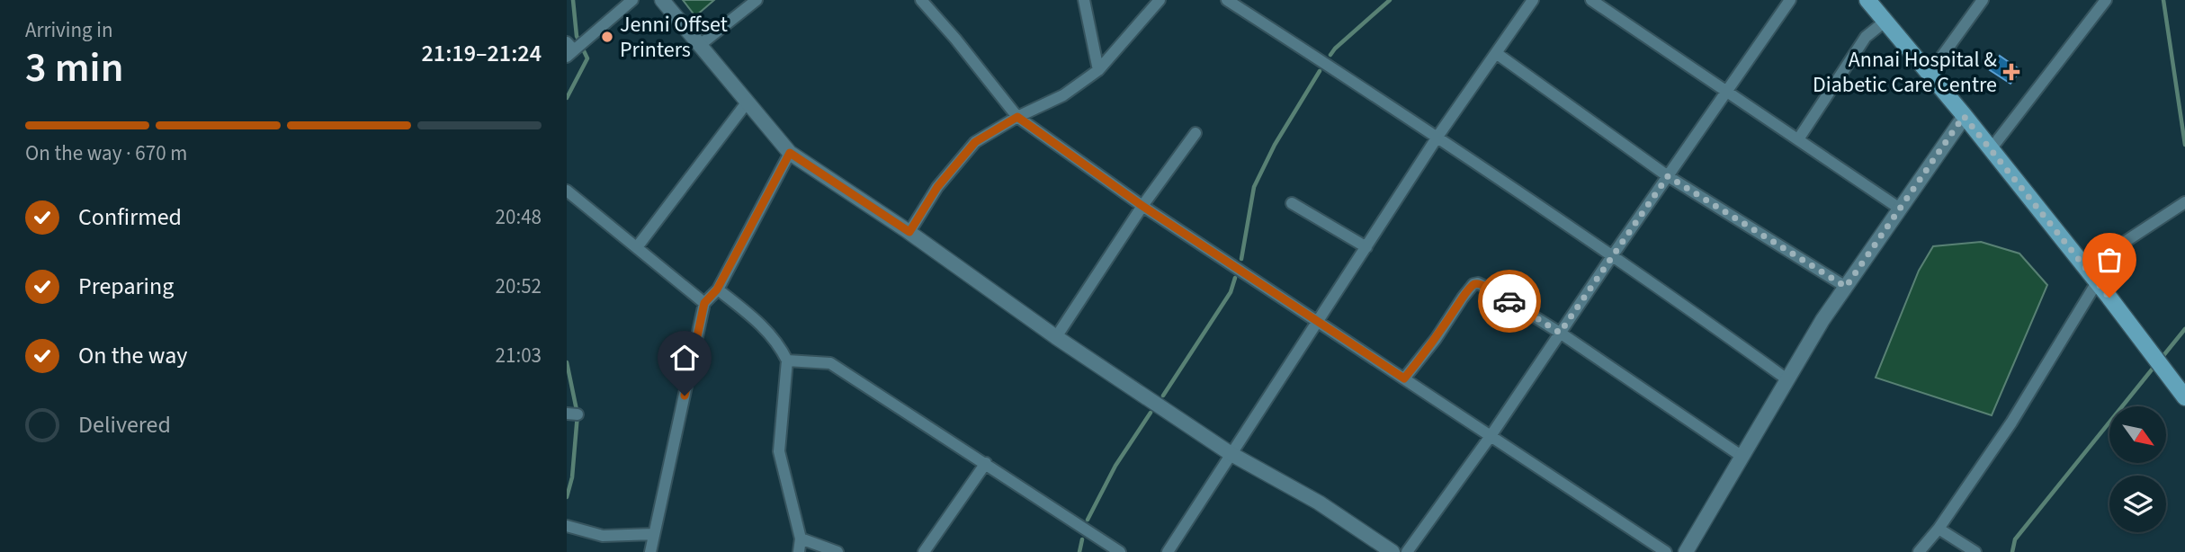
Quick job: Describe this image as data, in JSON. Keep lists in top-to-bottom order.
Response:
{
  "places": {
    "other": ["Jenni Offset Printers"],
    "health": ["Annai Hospital & Diabetic Care Centre"]
  },
  "north": "bottom right",
  "page": {
    "heading": ["3 min", "Arriving in", "21:19–21:24"],
    "bar": "On the way · 670 m",
    "list": [
      ["Confirmed", "20:48"],
      ["Preparing", "20:52"],
      ["On the way", "21:03"],
      "Delivered"
    ]
  }
}
